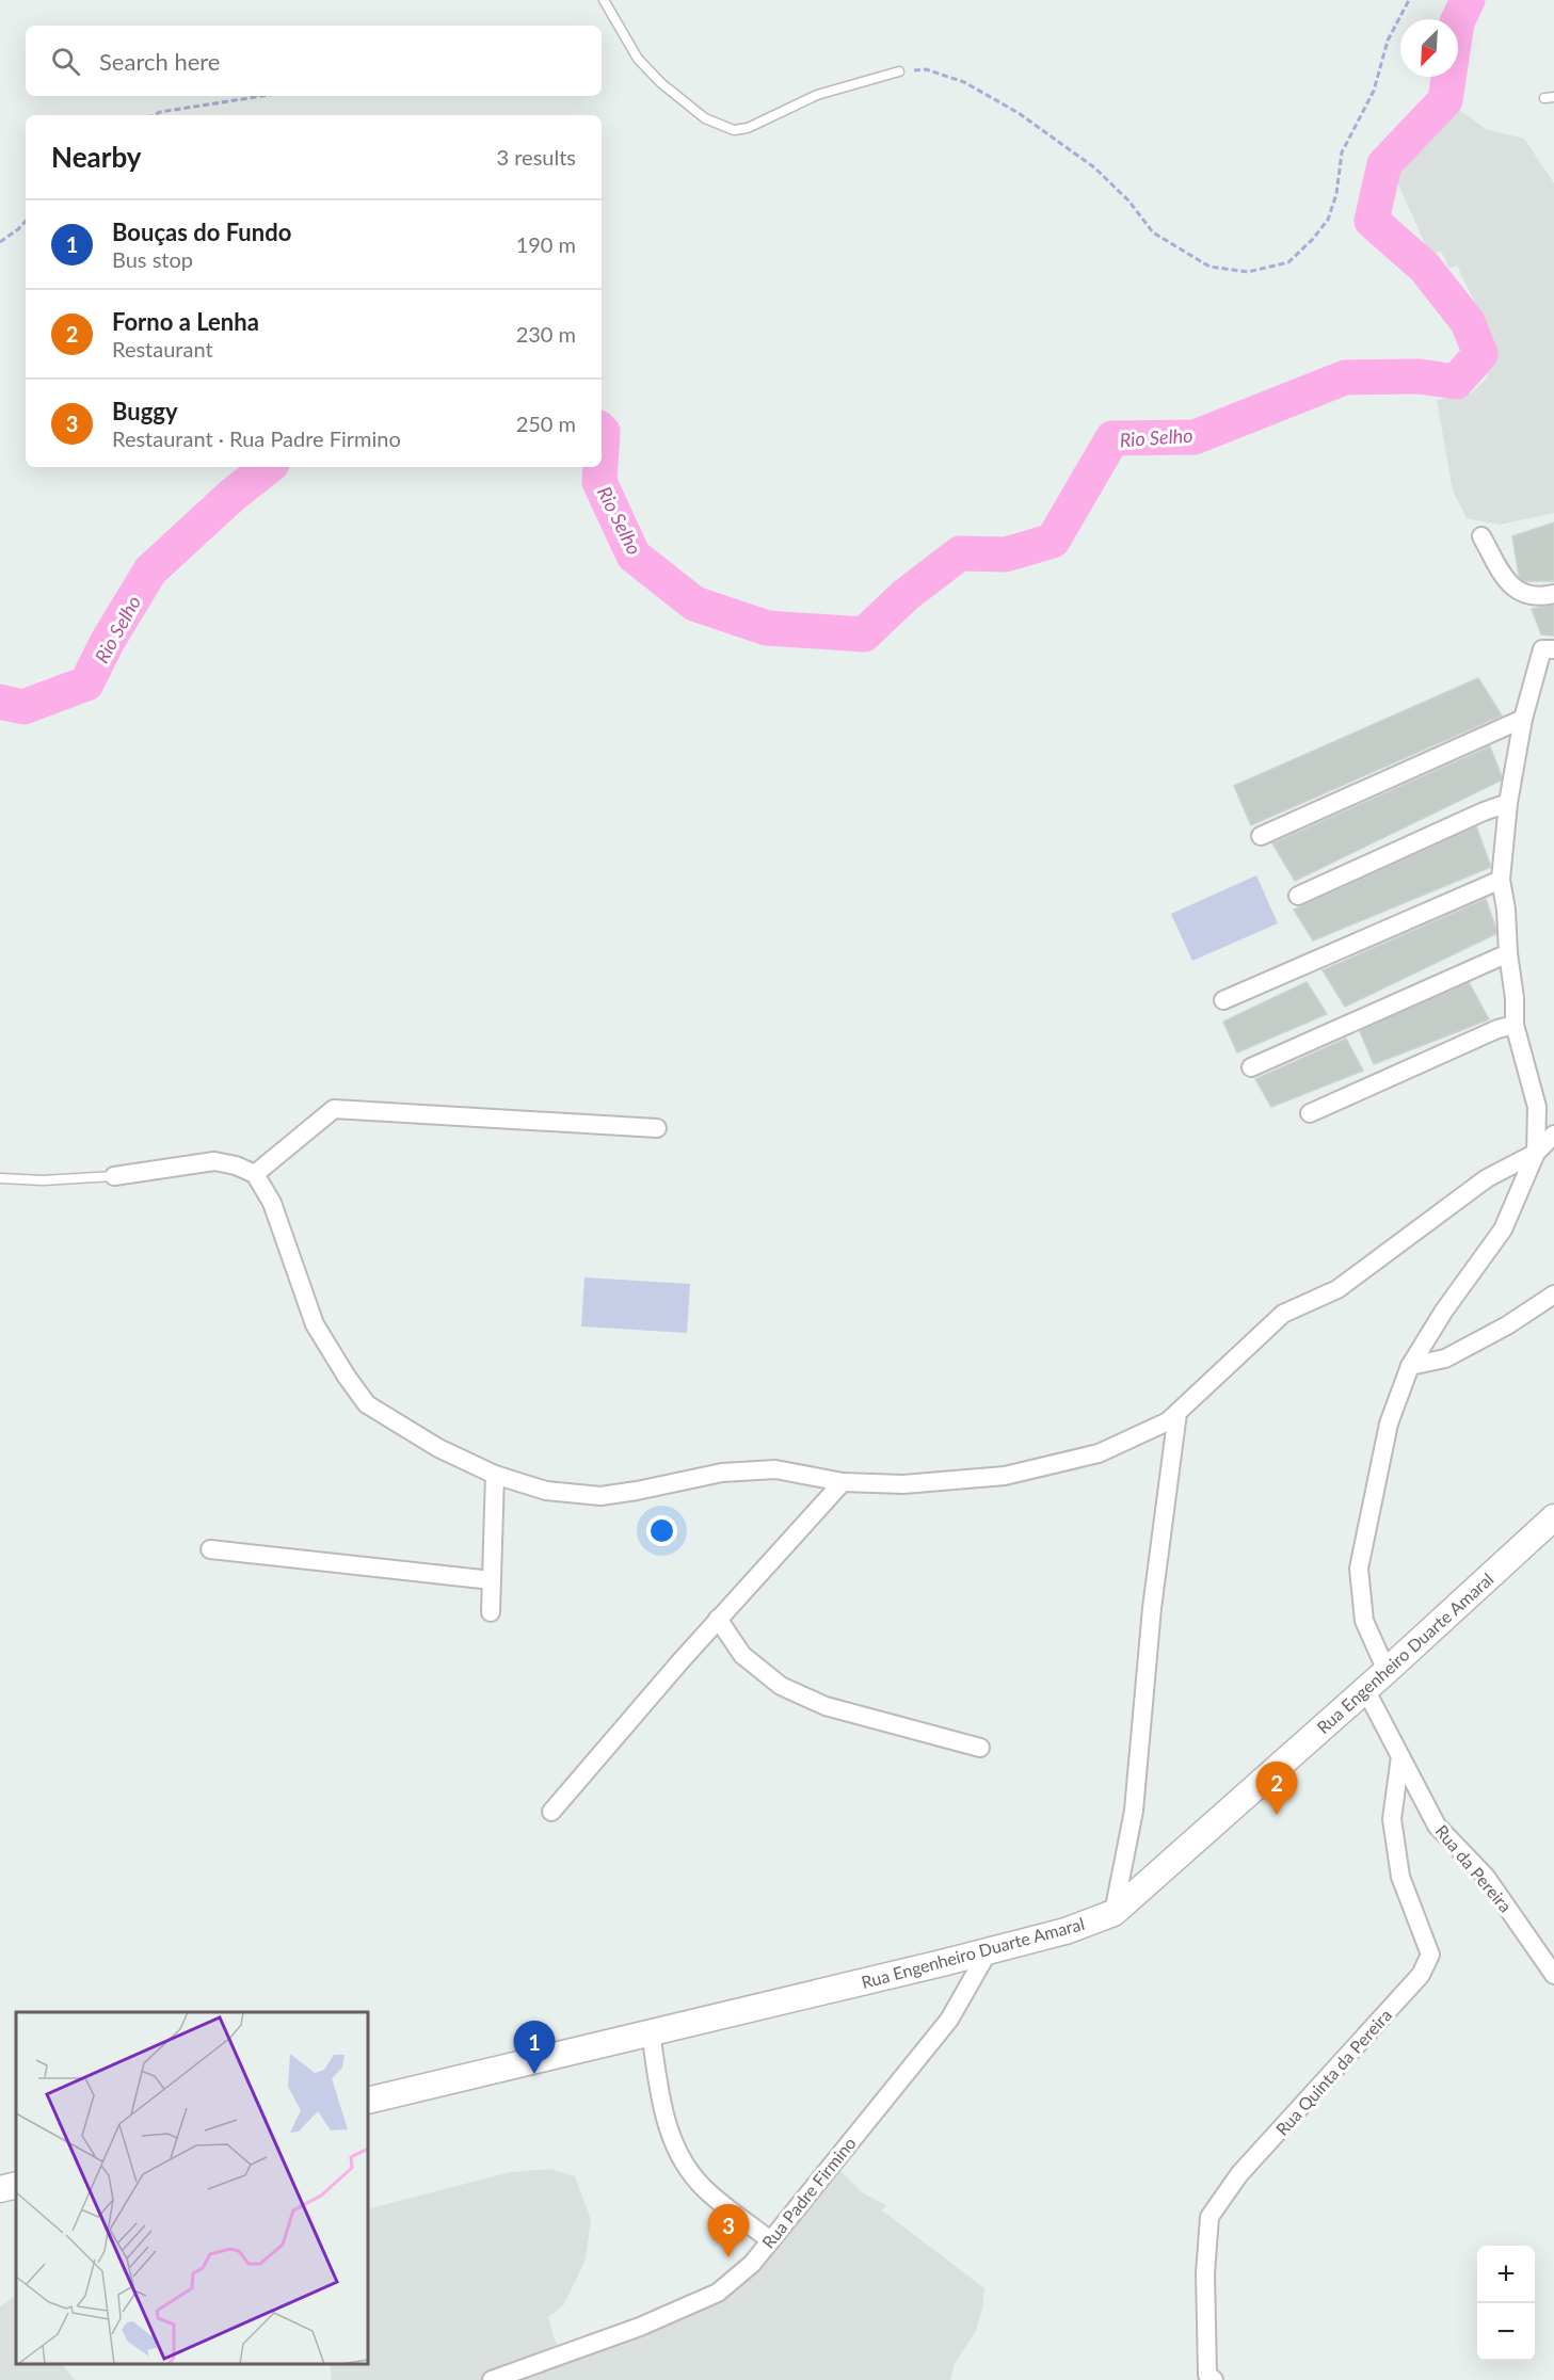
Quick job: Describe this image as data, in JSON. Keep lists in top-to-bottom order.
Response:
{
  "streets": {
    "main road": ["Rua Engenheiro Duarte Amaral"],
    "street": ["Rua da Pereira", "Rua Quinta da Pereira", "Rua Padre Firmino"]
  },
  "crossings": [
    ["Rua Engenheiro Duarte Amaral", "Rua da Pereira"],
    ["Rua Engenheiro Duarte Amaral", "Rua Padre Firmino"],
    ["Rua da Pereira", "Rua Quinta da Pereira"]
  ],
  "water": ["Rio Selho"],
  "north": "bottom left",
  "page": {
    "search": "Search here",
    "heading": ["Nearby", "3 results"],
    "list": [
      {
        "mark": "1",
        "name": "Bouças do Fundo",
        "note": "Bus stop",
        "value": "190 m"
      },
      {
        "mark": "2",
        "name": "Forno a Lenha",
        "note": "Restaurant",
        "value": "230 m"
      },
      {
        "mark": "3",
        "name": "Buggy",
        "note": "Restaurant · Rua Padre Firmino",
        "value": "250 m"
      }
    ],
    "pins": ["2", "1", "3"],
    "map_buttons": ["+", "−"]
  }
}
